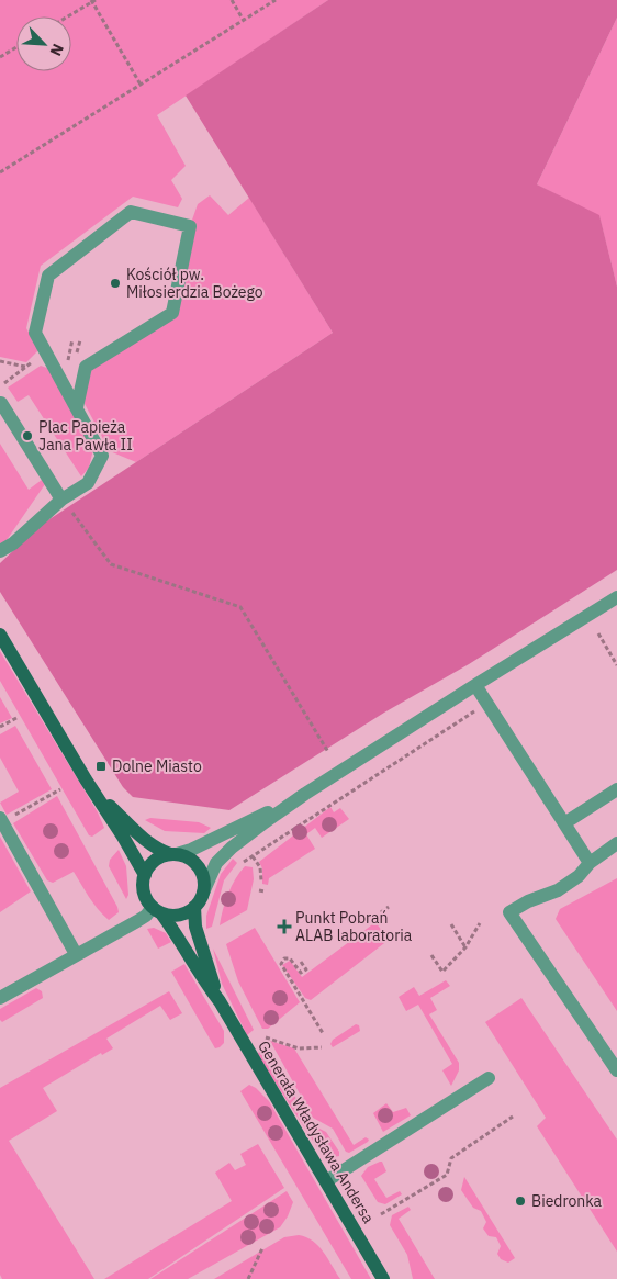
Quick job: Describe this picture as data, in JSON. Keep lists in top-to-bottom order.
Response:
{
  "streets": {
    "main road": ["Generała Władysława Andersa"]
  },
  "places": {
    "other": ["Kościół pw. Miłosierdzia Bożego", "Plac Papieża Jana Pawła II", "Biedronka"],
    "transit": ["Dolne Miasto"],
    "health": ["Punkt Pobrań ALAB laboratoria"]
  },
  "north": "bottom right"
}
